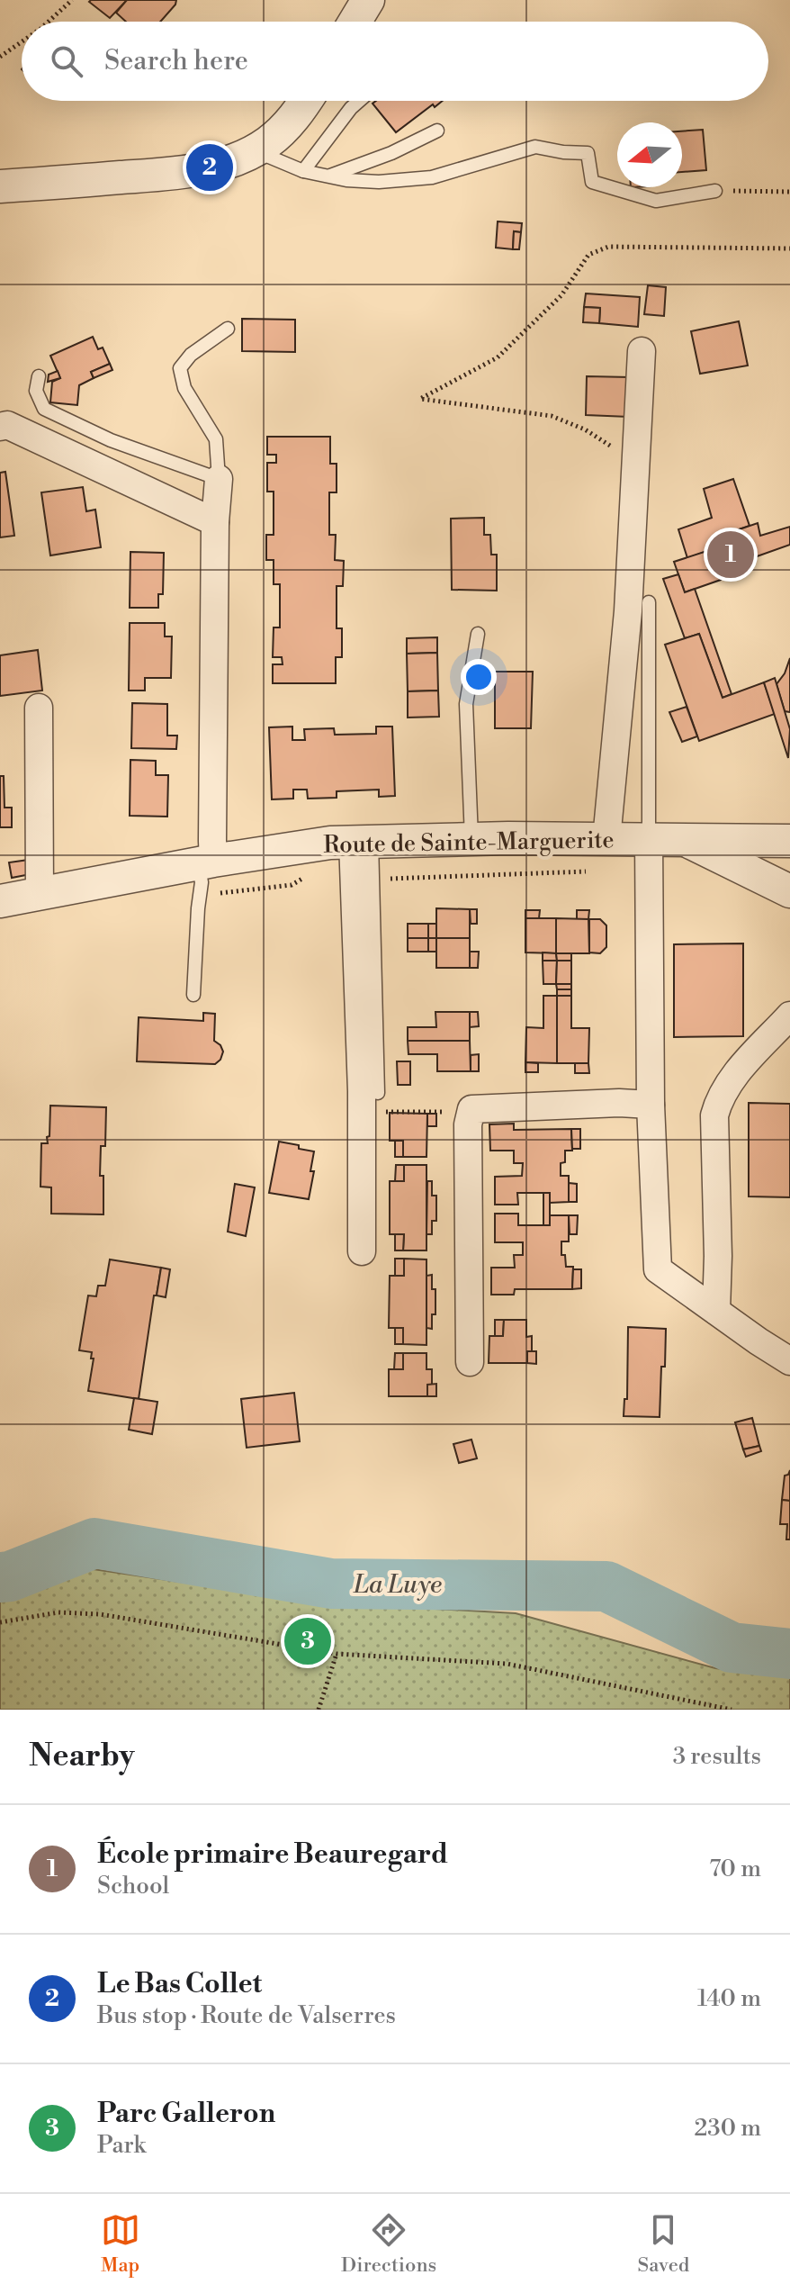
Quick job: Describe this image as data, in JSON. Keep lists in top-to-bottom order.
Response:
{
  "streets": {
    "street": ["Route de Sainte-Marguerite"]
  },
  "water": ["La Luye"],
  "north": "left",
  "page": {
    "search": "Search here",
    "pins": ["2", "1", "3"],
    "heading": ["Nearby", "3 results"],
    "list": [
      {
        "mark": "1",
        "name": "École primaire Beauregard",
        "note": "School",
        "value": "70 m"
      },
      {
        "mark": "2",
        "name": "Le Bas Collet",
        "note": "Bus stop · Route de Valserres",
        "value": "140 m"
      },
      {
        "mark": "3",
        "name": "Parc Galleron",
        "note": "Park",
        "value": "230 m"
      }
    ],
    "nav": ["Map", "Directions", "Saved"]
  }
}
